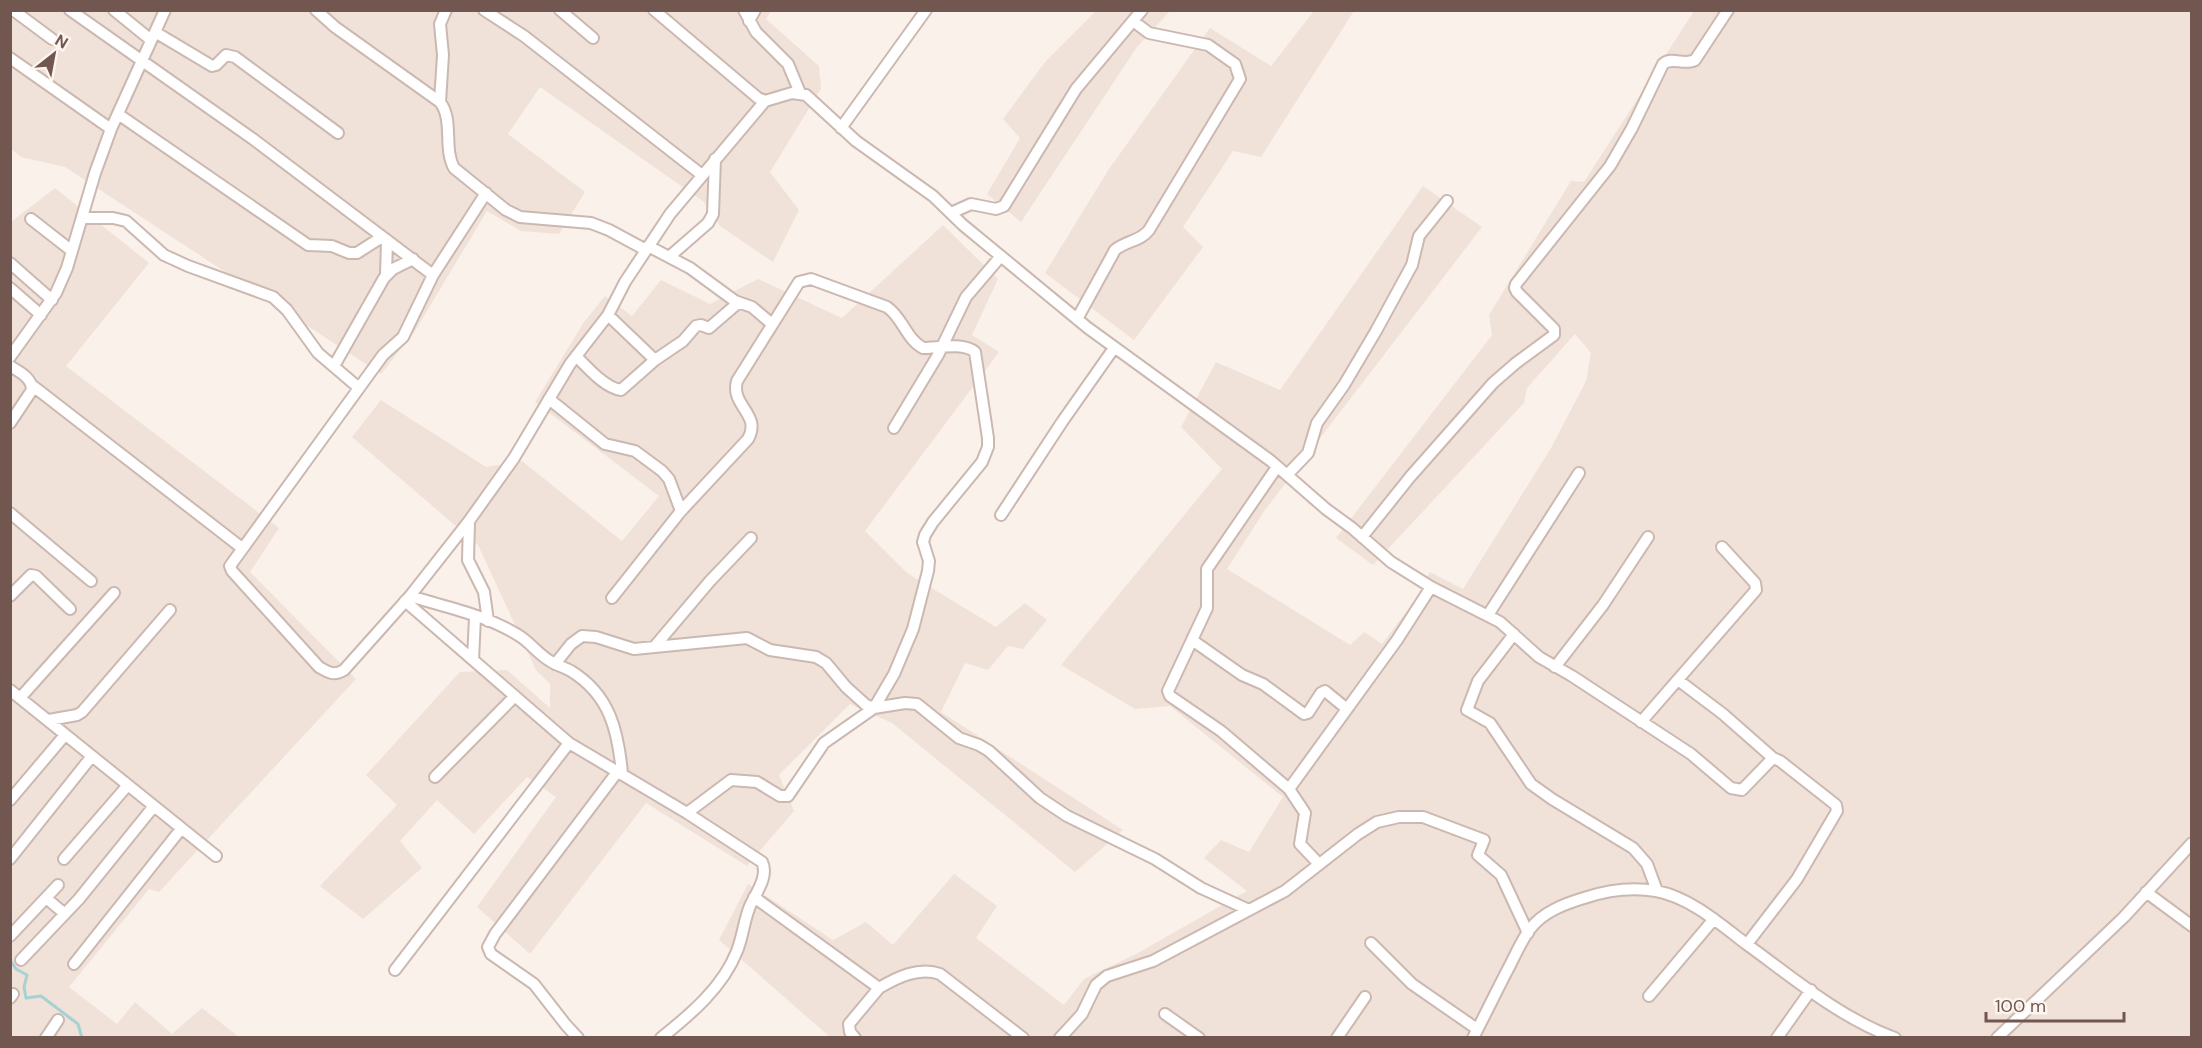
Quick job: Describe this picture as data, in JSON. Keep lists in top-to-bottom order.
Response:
{
  "scale_bar": "100 m",
  "north": "top right"
}
